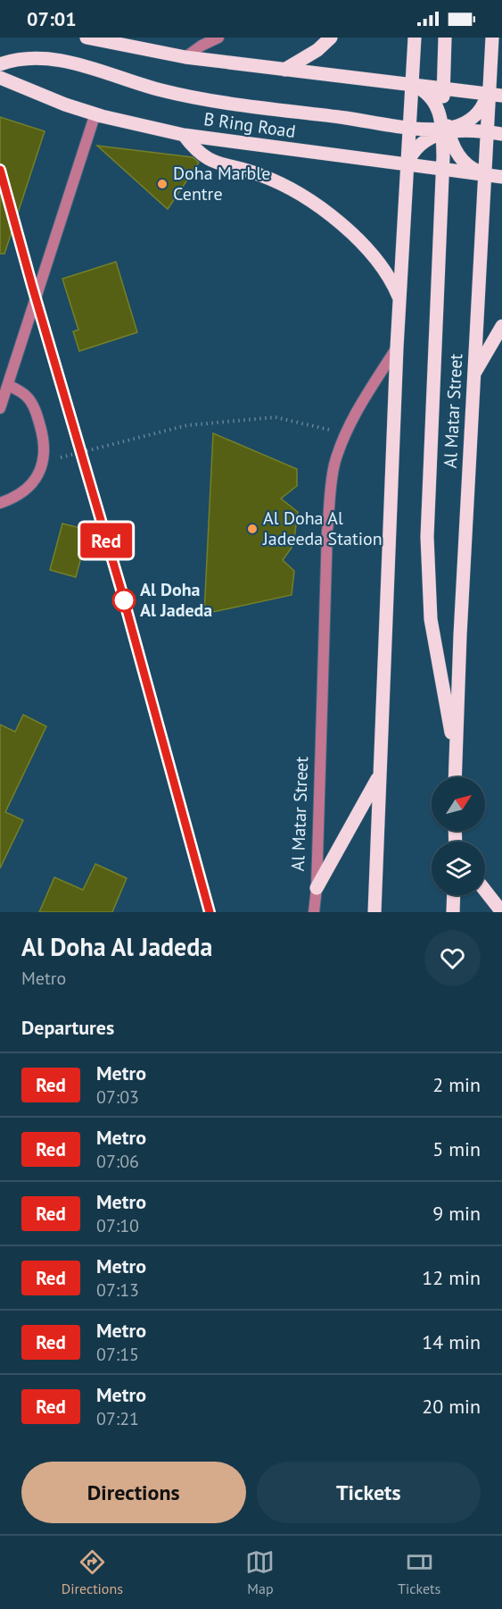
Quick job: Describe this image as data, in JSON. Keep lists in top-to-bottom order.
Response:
{
  "streets": {
    "main road": ["B Ring Road", "Al Matar Street"]
  },
  "crossings": [
    ["B Ring Road", "Al Matar Street"]
  ],
  "places": ["Doha Marble Centre", "Al Doha Al Jadeeda Station", "Al Doha Al Jadeda"],
  "lines": ["metro line Red"],
  "north": "top right",
  "page": {
    "status": "07:01",
    "on_map": "Red",
    "heading": [
      ["Al Doha Al Jadeda", "Metro"],
      "Departures"
    ],
    "list": [
      {
        "mark": "Red",
        "name": "Metro",
        "note": "07:03",
        "value": "2 min"
      },
      {
        "mark": "Red",
        "name": "Metro",
        "note": "07:06",
        "value": "5 min"
      },
      {
        "mark": "Red",
        "name": "Metro",
        "note": "07:10",
        "value": "9 min"
      },
      {
        "mark": "Red",
        "name": "Metro",
        "note": "07:13",
        "value": "12 min"
      },
      {
        "mark": "Red",
        "name": "Metro",
        "note": "07:15",
        "value": "14 min"
      },
      {
        "mark": "Red",
        "name": "Metro",
        "note": "07:21",
        "value": "20 min"
      }
    ],
    "buttons": ["Directions", "Tickets"],
    "tabs": ["Directions", "Map", "Tickets"]
  }
}
